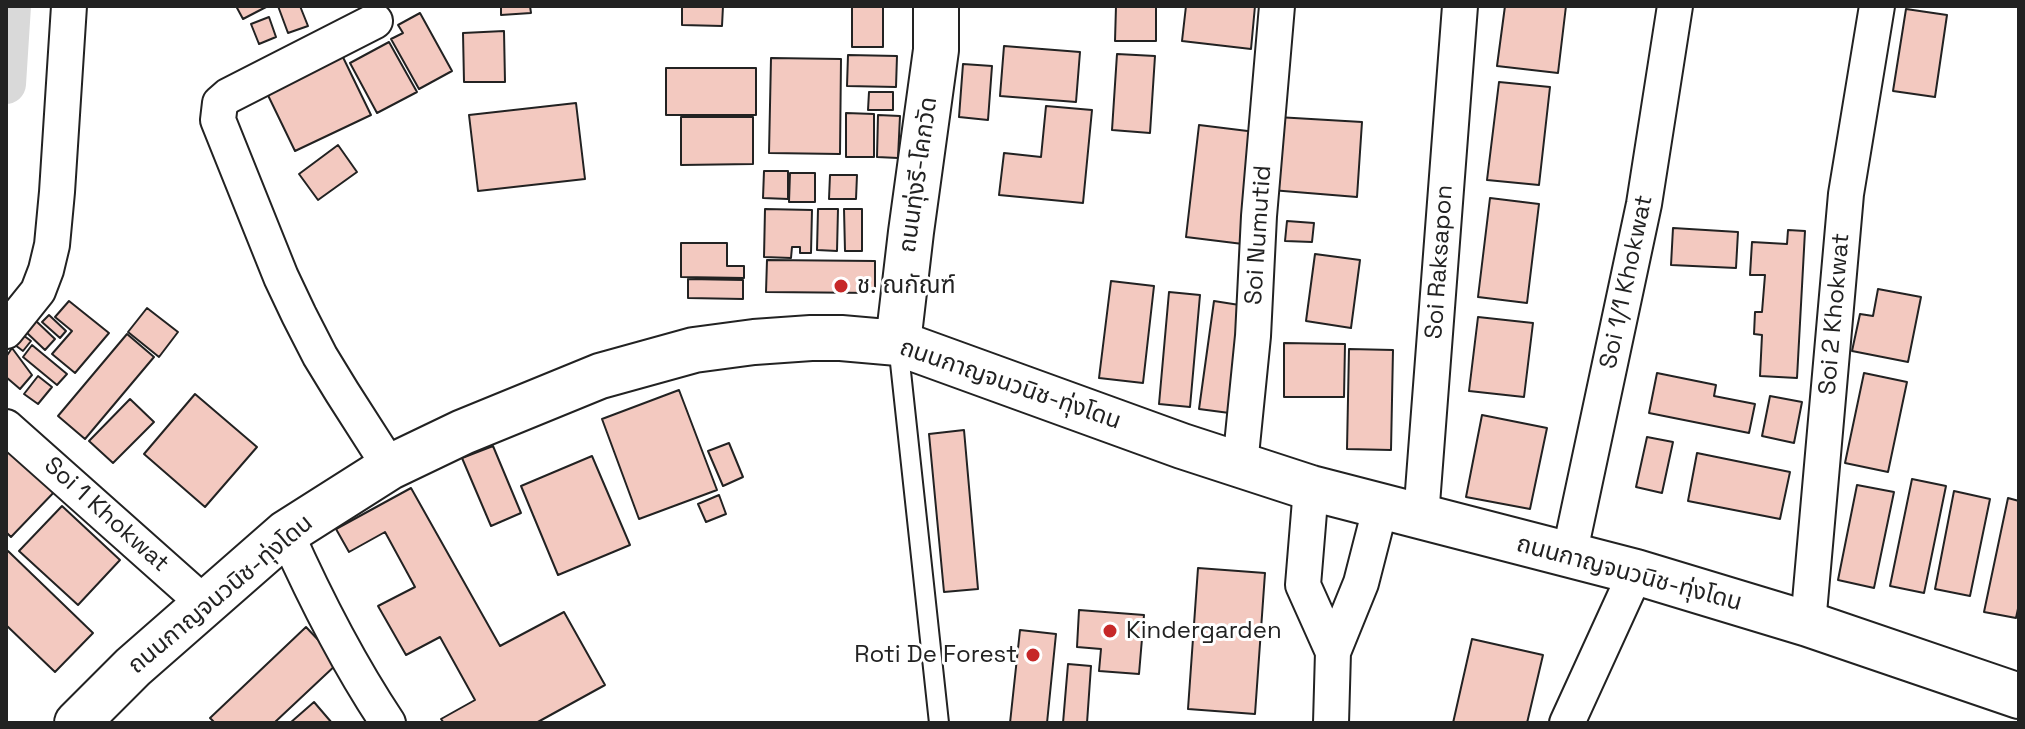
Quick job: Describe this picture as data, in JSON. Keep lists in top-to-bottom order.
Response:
{
  "streets": {
    "street": [
      "ถนนทุ่งรี-โคกวัด",
      "Soi Numutid",
      "Soi Raksapon",
      "Soi 1/1 Khokwat",
      "Soi 2 Khokwat",
      "ถนนกาญจนวนิช-ทุ่งโดน",
      "Soi 1 Khokwat"
    ]
  },
  "crossings": [
    ["ถนนทุ่งรี-โคกวัด", "ถนนกาญจนวนิช-ทุ่งโดน"],
    ["Soi Numutid", "ถนนกาญจนวนิช-ทุ่งโดน"],
    ["Soi Raksapon", "ถนนกาญจนวนิช-ทุ่งโดน"],
    ["Soi 1/1 Khokwat", "ถนนกาญจนวนิช-ทุ่งโดน"],
    ["Soi 2 Khokwat", "ถนนกาญจนวนิช-ทุ่งโดน"],
    ["ถนนกาญจนวนิช-ทุ่งโดน", "Soi 1 Khokwat"]
  ],
  "places": ["ช. ณกัณฑ์", "Kindergarden", "Roti De Forest"]
}
